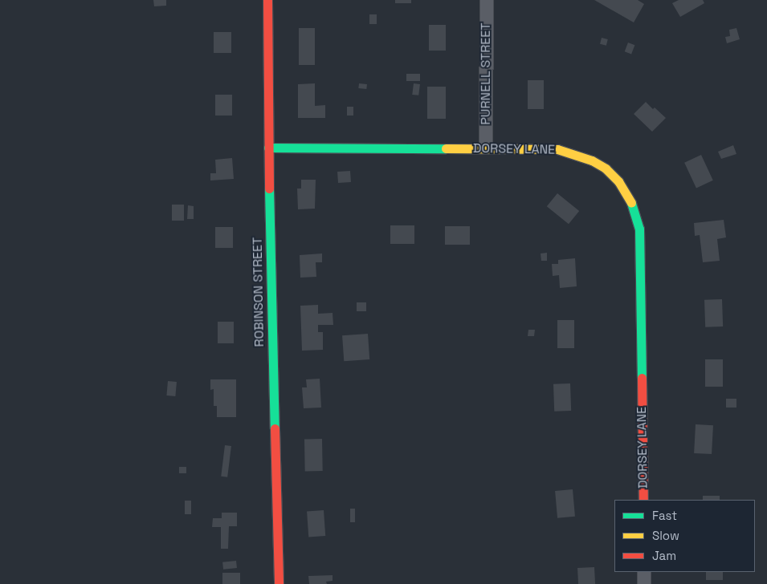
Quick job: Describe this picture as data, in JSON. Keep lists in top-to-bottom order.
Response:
{
  "streets": {
    "street": ["PURNELL STREET", "DORSEY LANE", "ROBINSON STREET"]
  },
  "crossings": [
    ["PURNELL STREET", "DORSEY LANE"],
    ["DORSEY LANE", "ROBINSON STREET"]
  ],
  "legend": ["Fast", "Slow", "Jam"]
}
